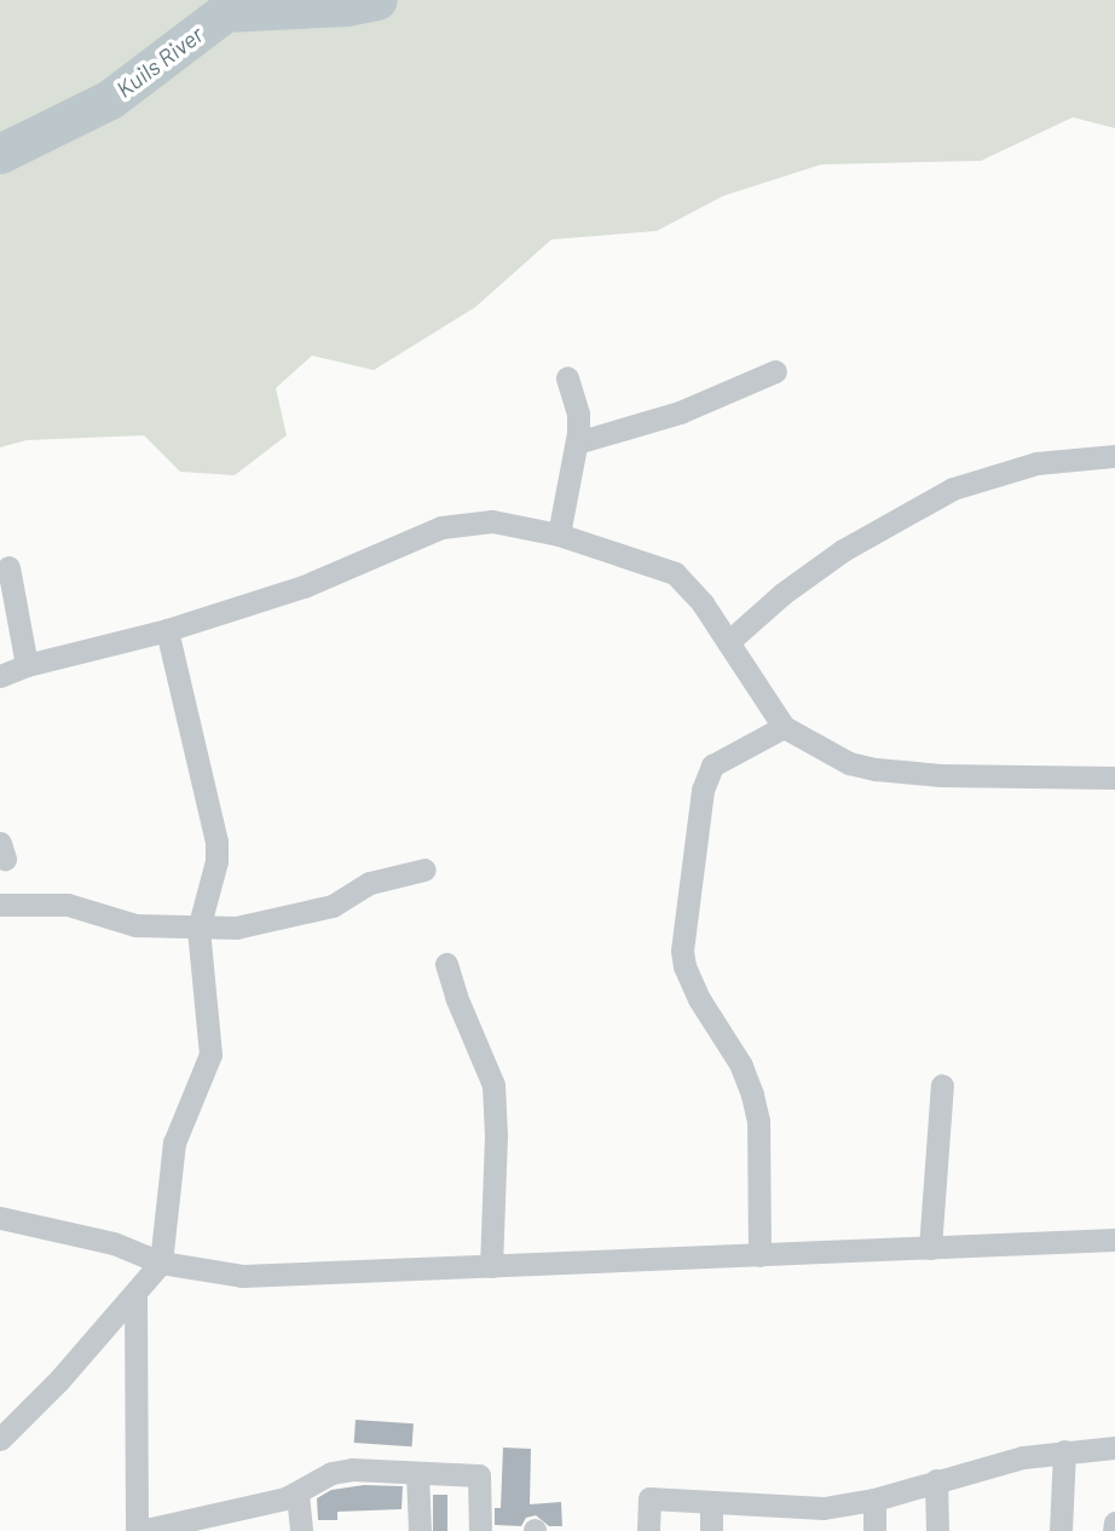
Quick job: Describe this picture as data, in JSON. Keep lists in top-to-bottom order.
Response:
{
  "water": ["Kuils River"]
}
